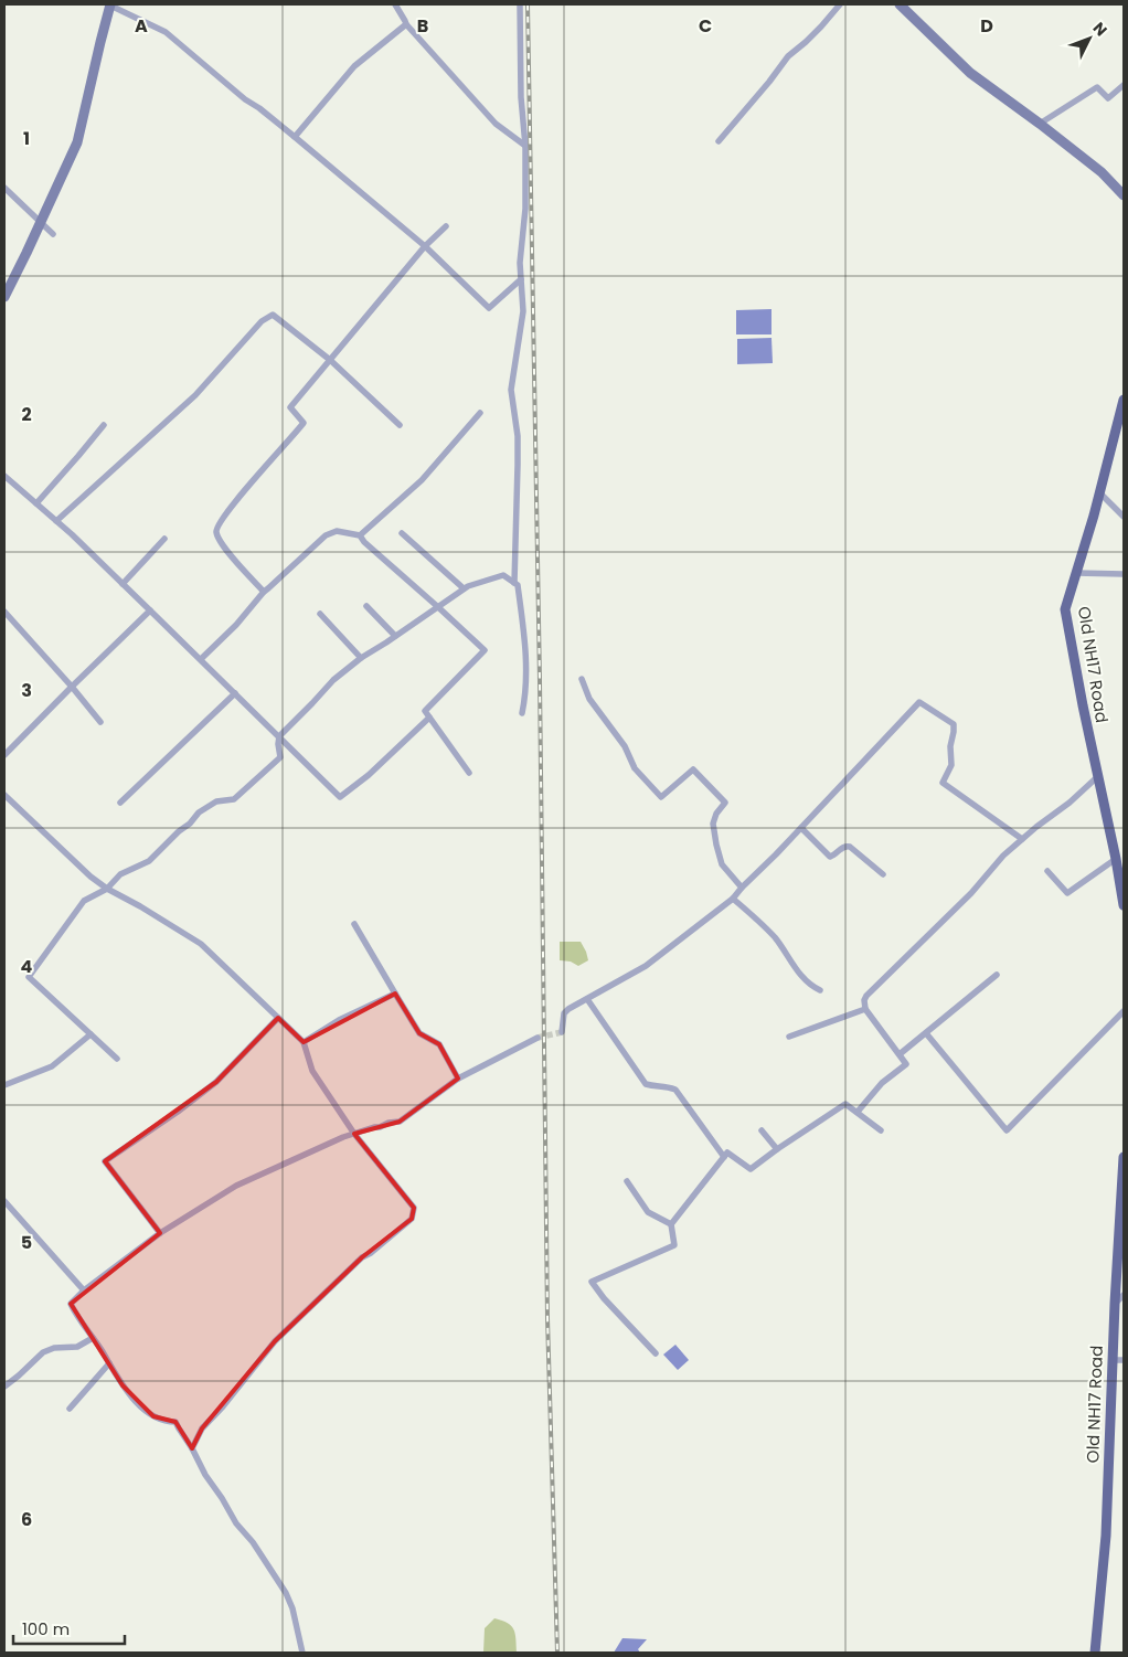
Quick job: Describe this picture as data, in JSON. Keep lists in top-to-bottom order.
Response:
{
  "streets": {
    "main road": ["Old NH17 Road"]
  },
  "scale_bar": "100 m",
  "north": "top right",
  "grid": {
    "columns": [
      "A",
      "B",
      "C",
      "D"
    ],
    "rows": [
      "1",
      "2",
      "3",
      "4",
      "5",
      "6"
    ]
  }
}
